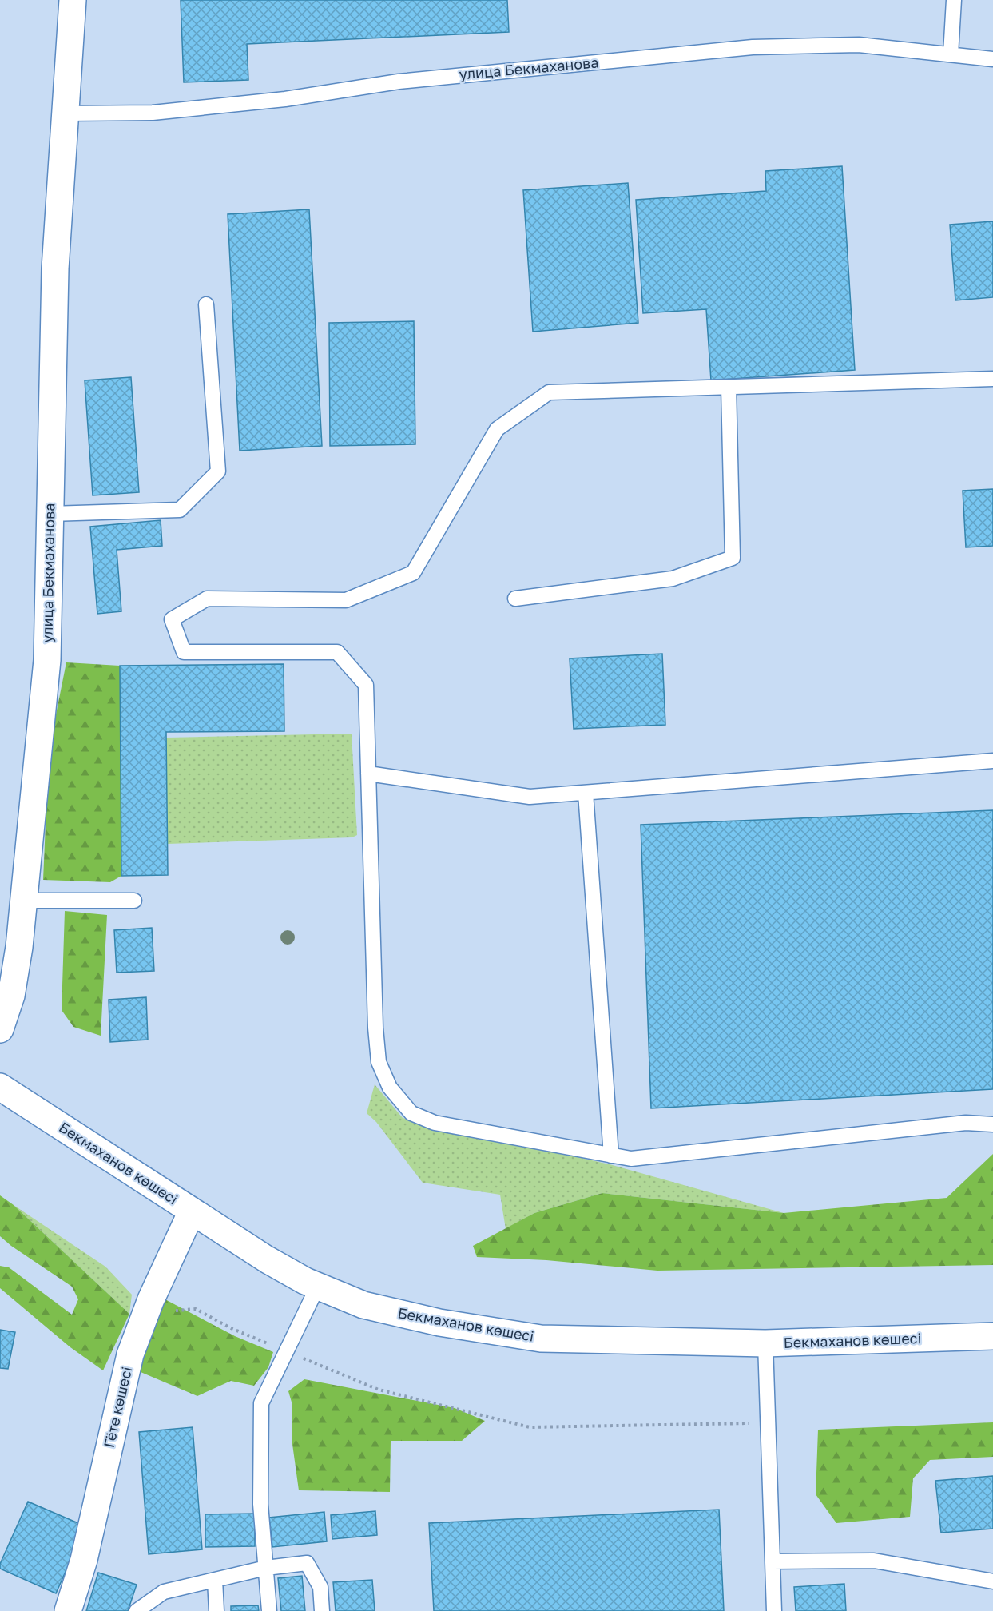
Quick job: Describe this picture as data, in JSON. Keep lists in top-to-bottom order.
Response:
{
  "streets": {
    "street": ["улица Бекмаханова", "Бекмаханов көшесі", "Гёте көшесі"]
  },
  "crossings": [
    ["Бекмаханов көшесі", "Гёте көшесі"]
  ]
}
